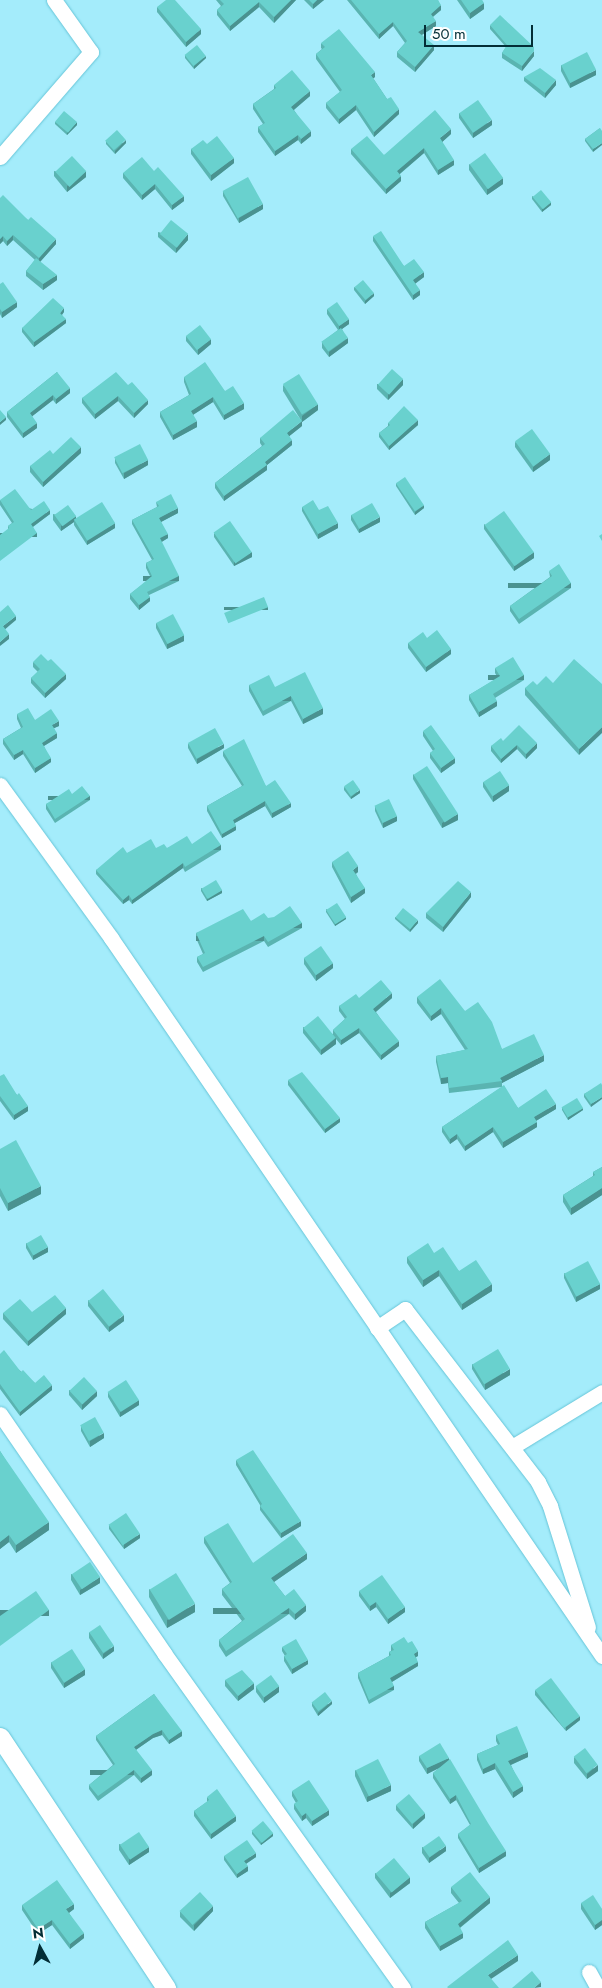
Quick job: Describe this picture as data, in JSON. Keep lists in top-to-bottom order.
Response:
{
  "scale_bar": "50 m",
  "north": "top"
}
